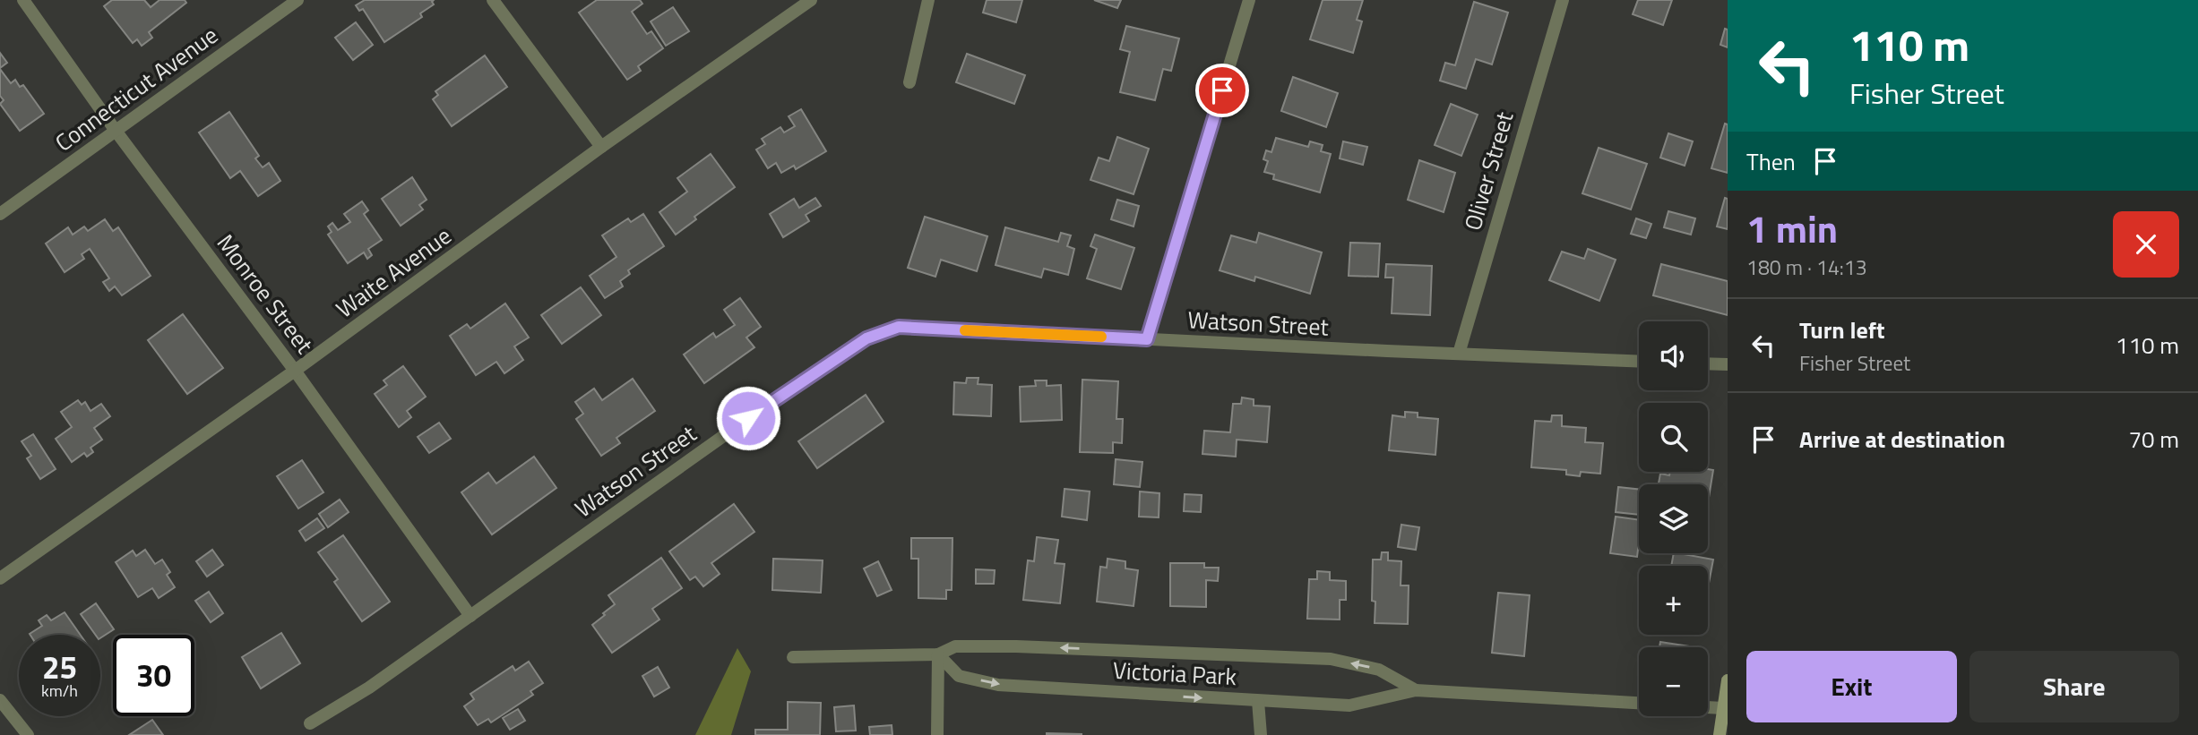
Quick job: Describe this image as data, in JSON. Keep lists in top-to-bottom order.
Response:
{
  "streets": {
    "street": [
      "Connecticut Avenue",
      "Oliver Street",
      "Waite Avenue",
      "Monroe Street",
      "Watson Street",
      "Victoria Park"
    ]
  },
  "crossings": [
    ["Connecticut Avenue", "Monroe Street"],
    ["Oliver Street", "Watson Street"],
    ["Waite Avenue", "Monroe Street"],
    ["Monroe Street", "Watson Street"]
  ],
  "page": {
    "turn": ["110 m", "Fisher Street"],
    "then": "Then",
    "heading": ["1 min", "180 m · 14:13"],
    "list": [
      {
        "name": "Turn left",
        "note": "Fisher Street",
        "value": "110 m"
      },
      {
        "name": "Arrive at destination",
        "value": "70 m"
      }
    ],
    "map_buttons": ["+", "−"],
    "speed": "25 km/h",
    "limit": "30",
    "buttons": ["Exit", "Share"]
  }
}
